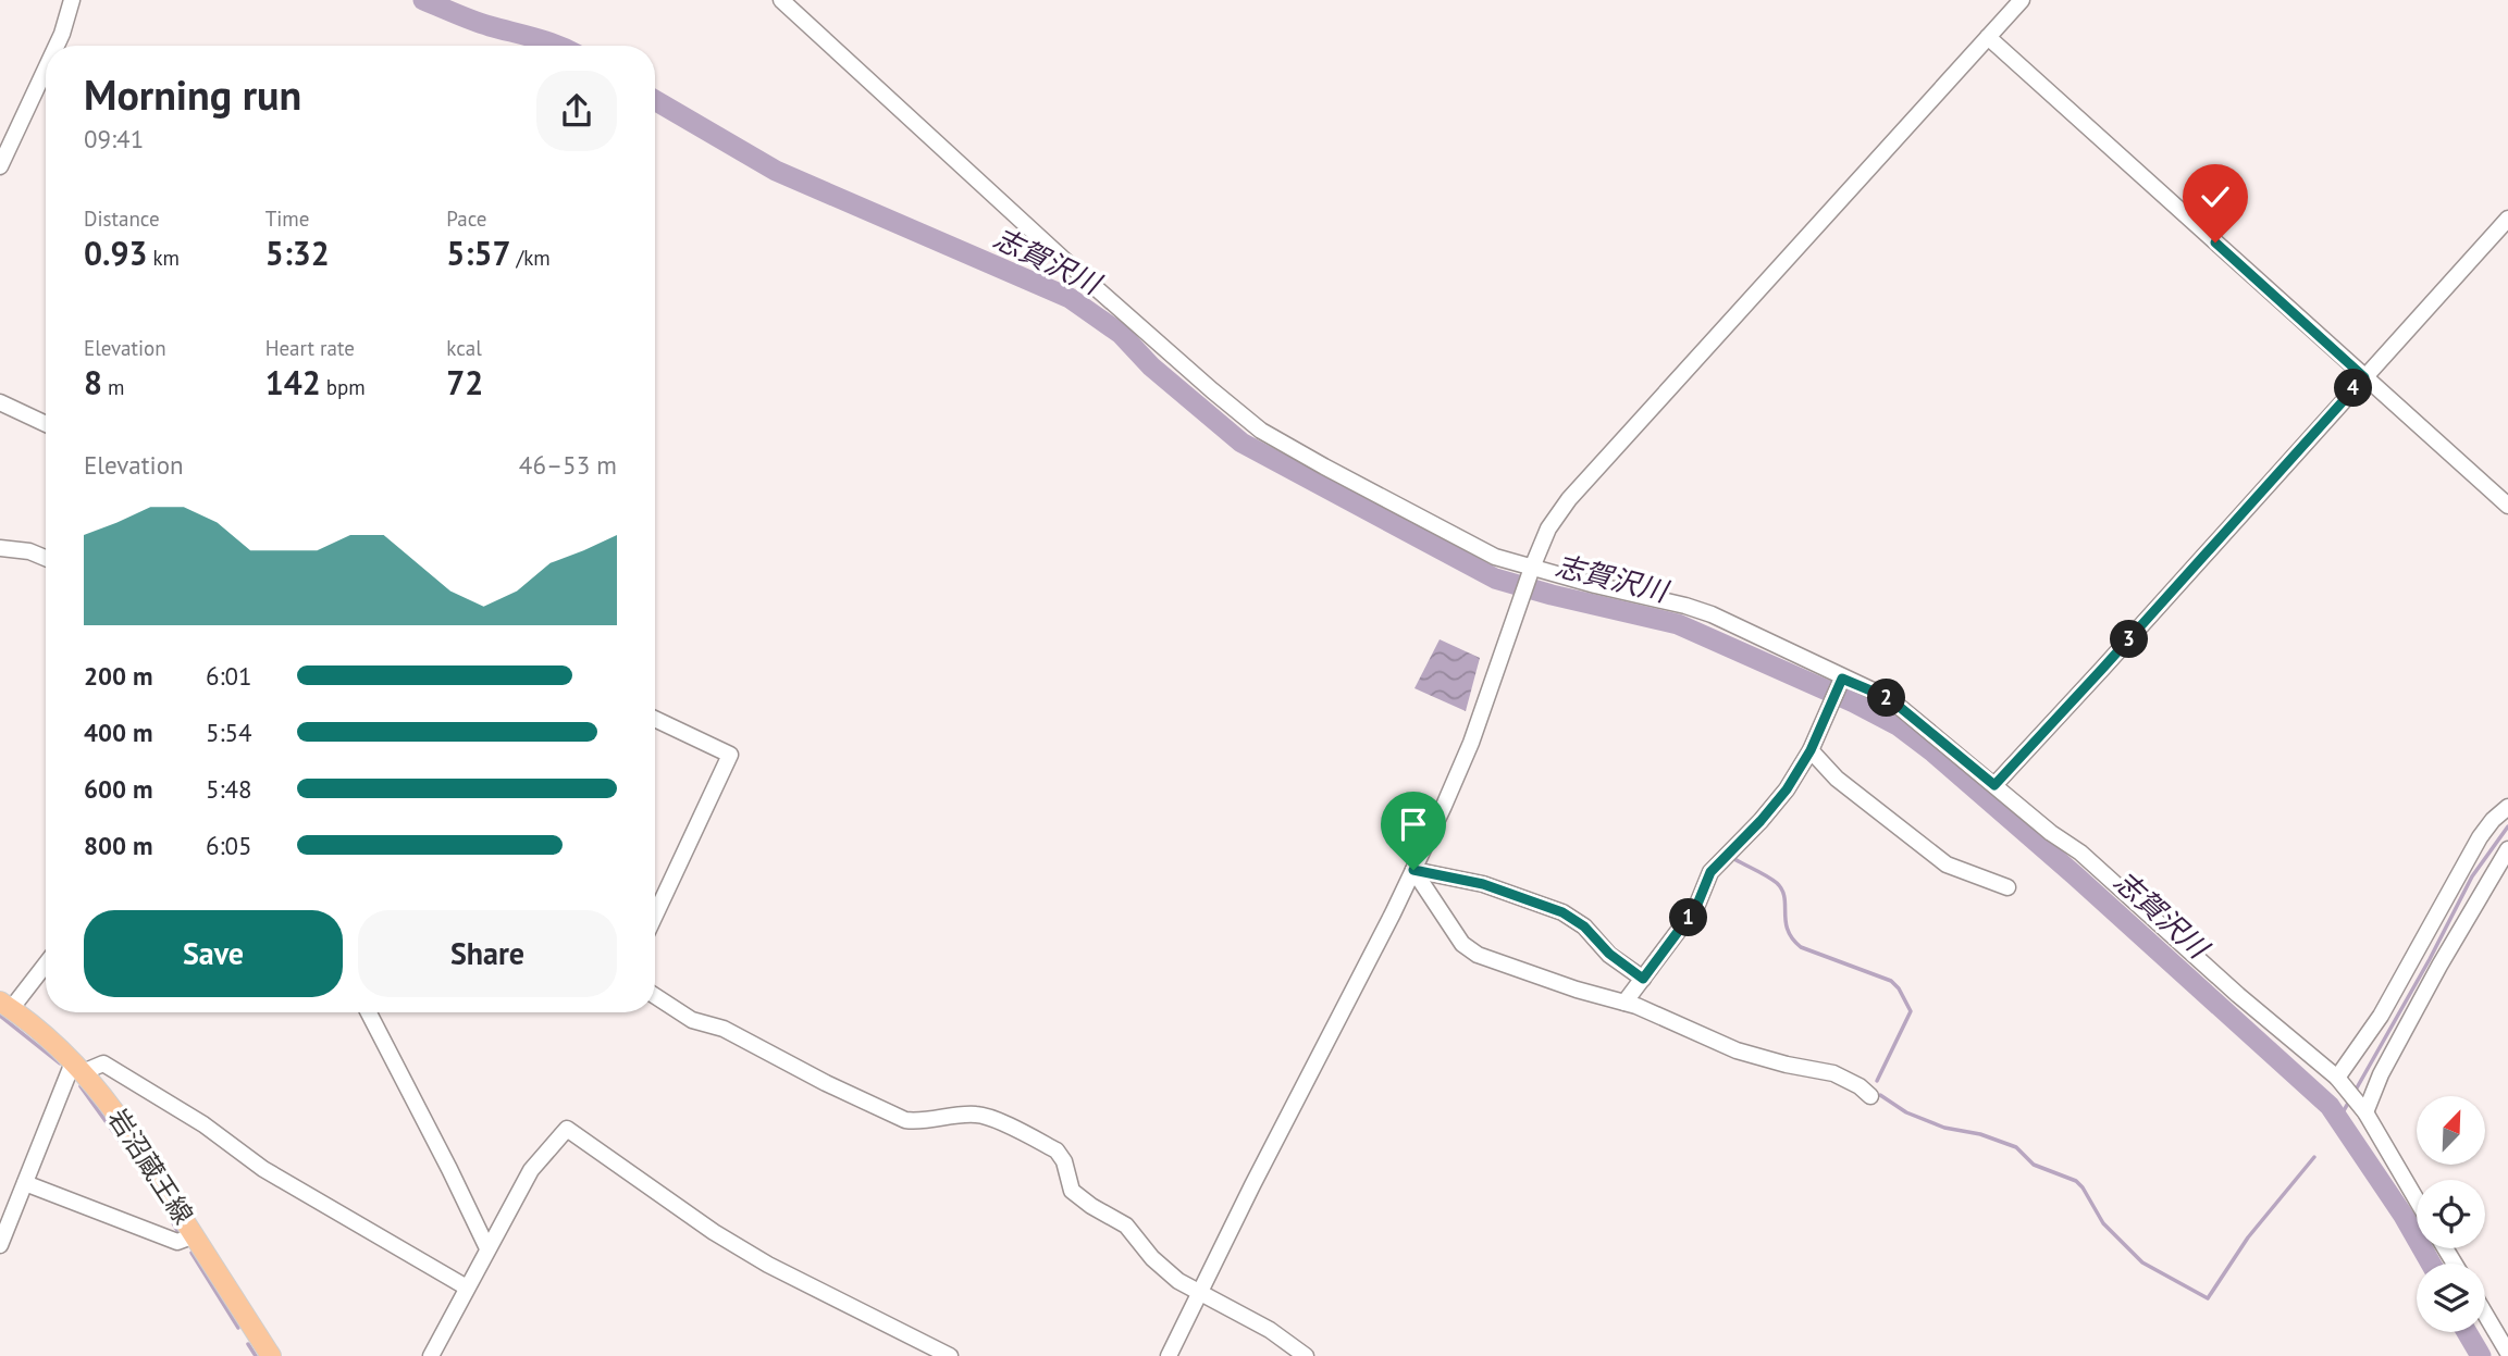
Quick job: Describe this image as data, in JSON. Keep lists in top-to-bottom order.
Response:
{
  "streets": {
    "main road": ["岩沼蔵王線"]
  },
  "water": ["志賀沢川"],
  "north": "top right",
  "page": {
    "heading": ["Morning run", "09:41"],
    "stats": [
      ["Distance", "0.93 km"],
      ["Time", "5:32"],
      ["Pace", "5:57 /km"],
      ["Elevation", "8 m"],
      ["Heart rate", "142 bpm"],
      ["kcal", "72"]
    ],
    "pins": [
      "4",
      "3",
      "2",
      "1"
    ],
    "chart": ["Elevation", "46–53 m"],
    "list": [
      {
        "name": "200 m",
        "note": "6:01"
      },
      {
        "name": "400 m",
        "note": "5:54"
      },
      {
        "name": "600 m",
        "note": "5:48"
      },
      {
        "name": "800 m",
        "note": "6:05"
      }
    ],
    "buttons": ["Save", "Share"]
  }
}
